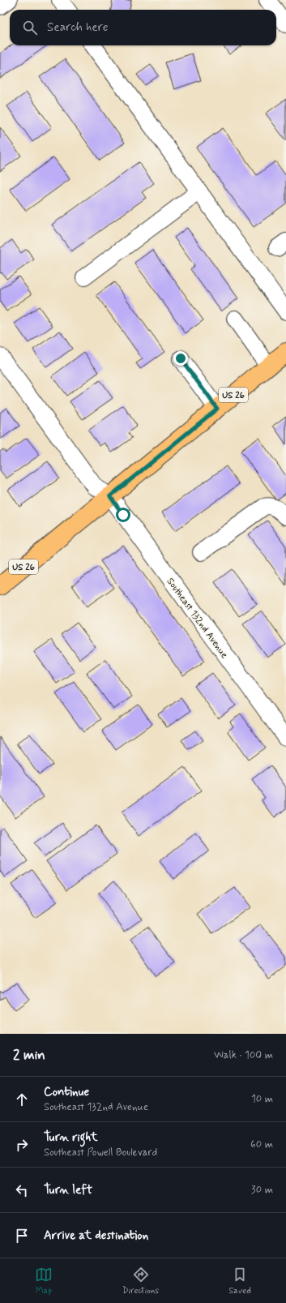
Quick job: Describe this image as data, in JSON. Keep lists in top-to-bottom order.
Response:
{
  "streets": {
    "main road": ["US 26"],
    "street": ["Southeast 132nd Avenue"]
  },
  "crossings": [
    ["US 26", "Southeast 132nd Avenue"]
  ],
  "page": {
    "search": "Search here",
    "heading": ["2 min", "Walk · 100 m"],
    "list": [
      ["Continue", "Southeast 132nd Avenue", "10 m"],
      ["Turn right", "Southeast Powell Boulevard", "60 m"],
      ["Turn left", "30 m"],
      "Arrive at destination"
    ],
    "nav": ["Map", "Directions", "Saved"]
  }
}
